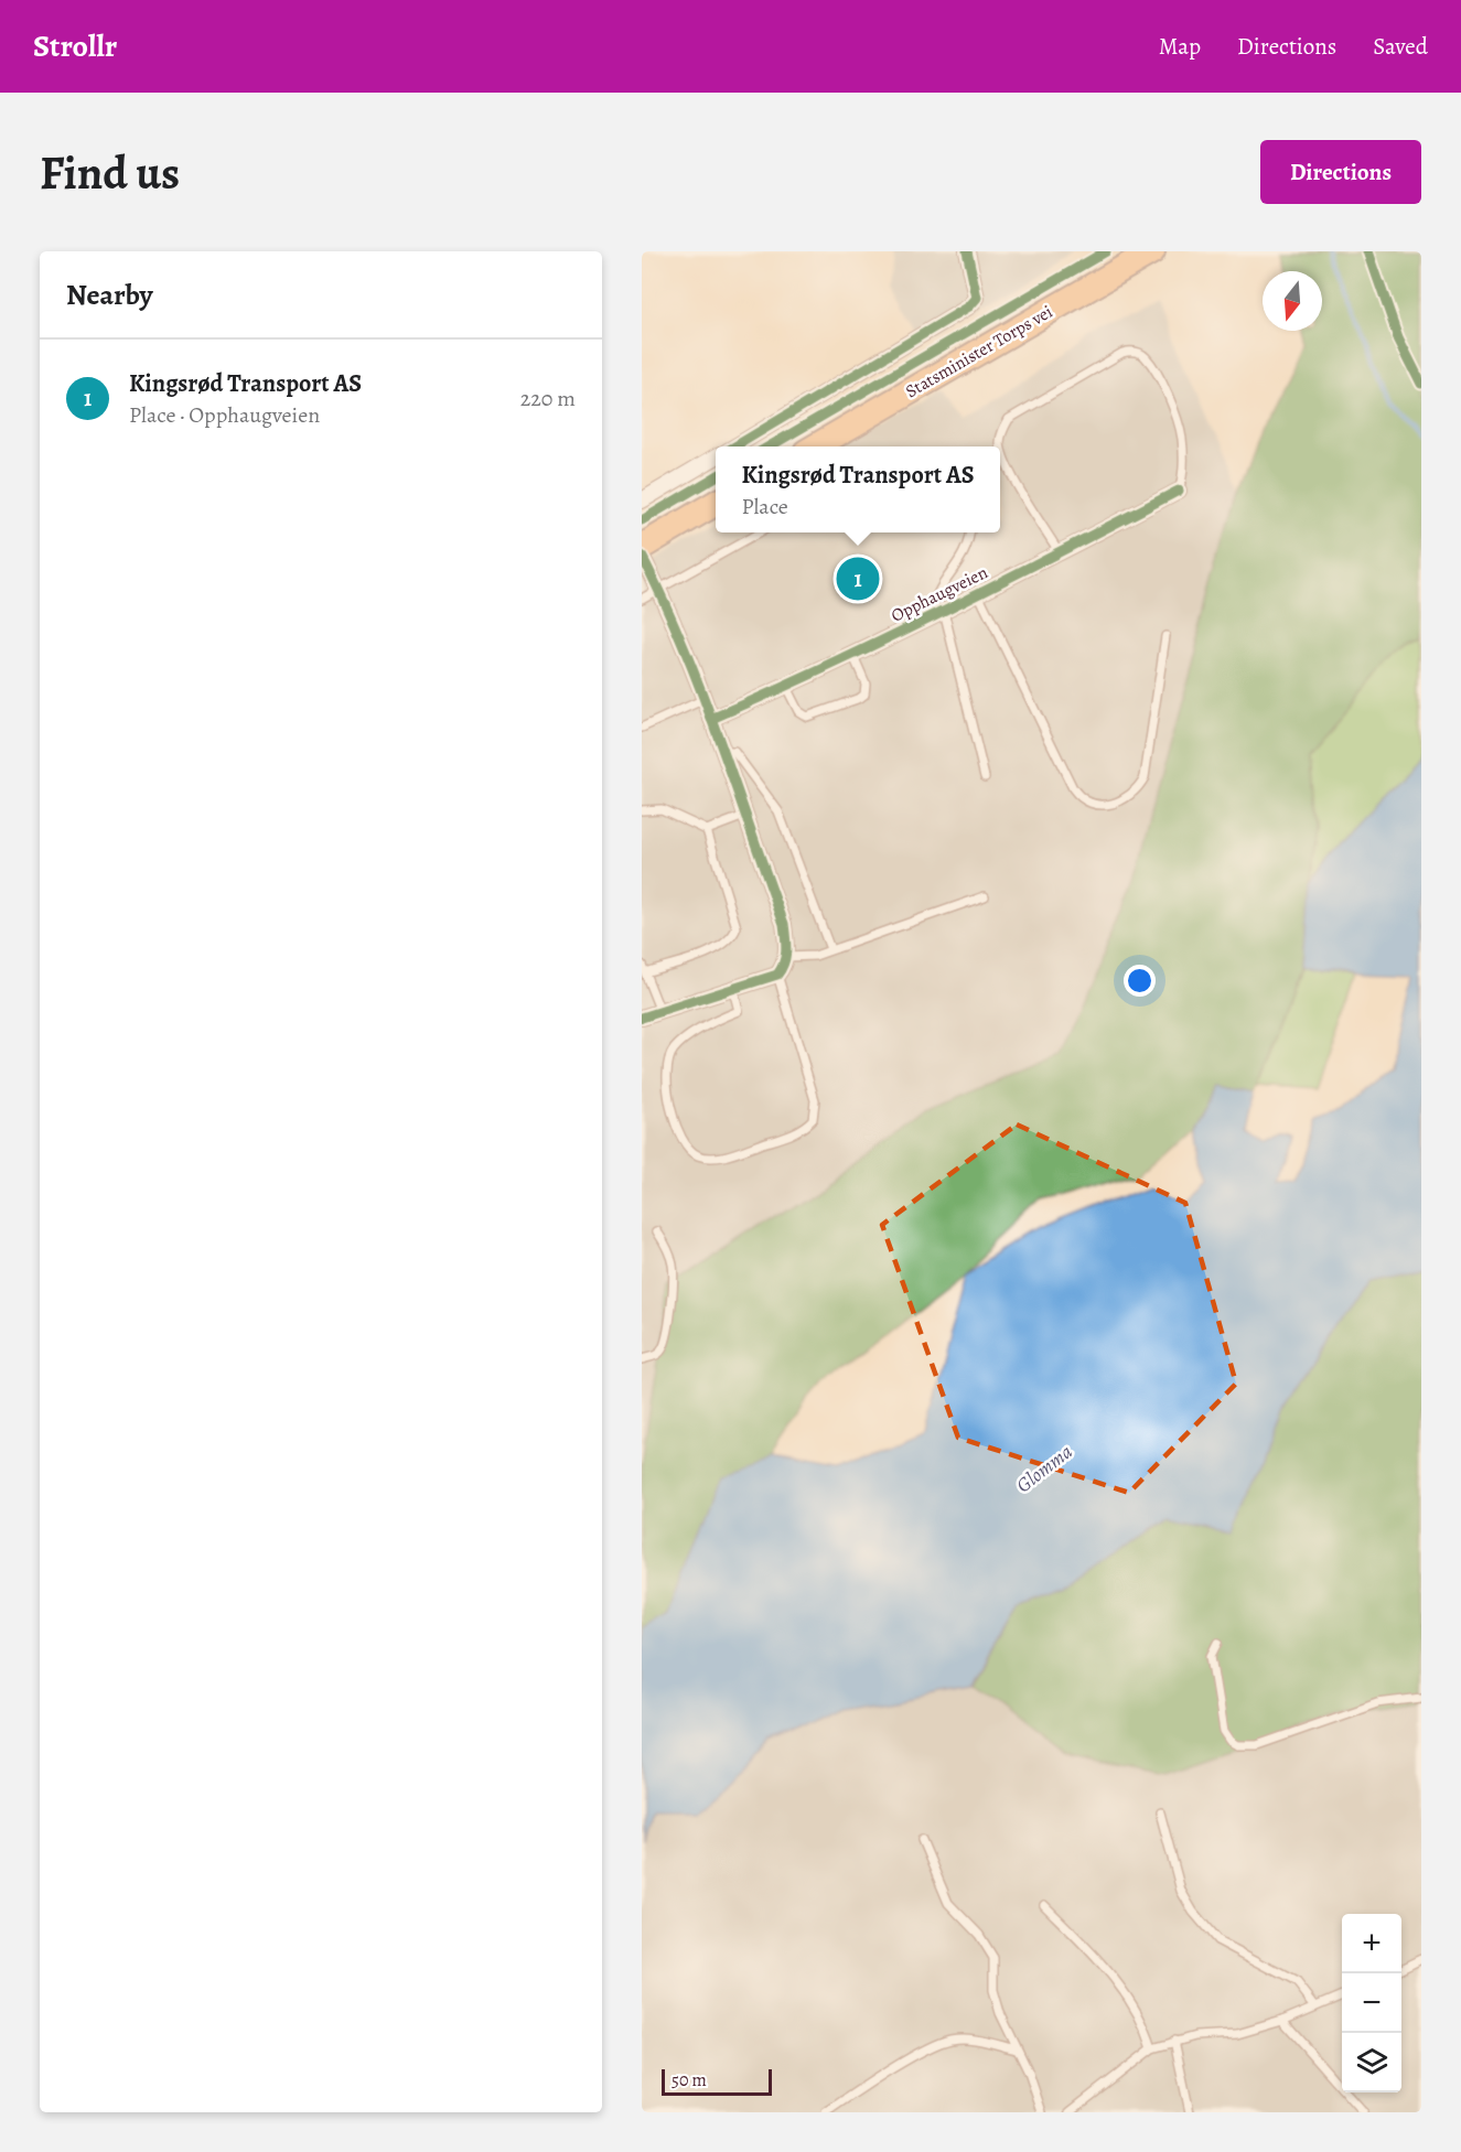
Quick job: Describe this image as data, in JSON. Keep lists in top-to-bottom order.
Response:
{
  "streets": {
    "highway": ["Statsminister Torps vei"],
    "street": ["Opphaugveien"]
  },
  "water": ["Glomma"],
  "scale_bar": "50 m",
  "north": "bottom",
  "page": {
    "header": "Strollr",
    "nav": ["Map", "Directions", "Saved"],
    "buttons": "Directions",
    "title": "Find us",
    "heading": "Nearby",
    "list": [
      {
        "mark": "1",
        "name": "Kingsrød Transport AS",
        "note": "Place · Opphaugveien",
        "value": "220 m"
      }
    ],
    "popup": ["Kingsrød Transport AS", "Place"],
    "pins": "1",
    "map_buttons": ["+", "−"],
    "scale": "50 m"
  }
}
